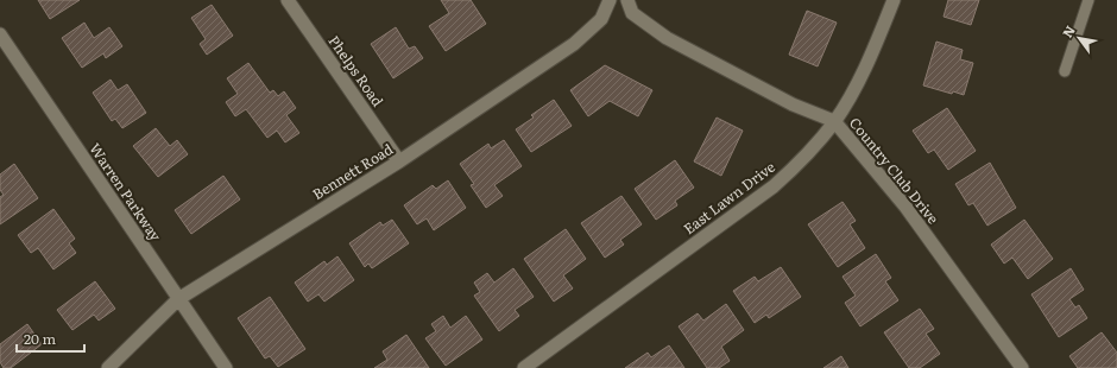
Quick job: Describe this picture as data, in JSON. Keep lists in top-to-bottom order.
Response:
{
  "streets": {
    "street": [
      "Phelps Road",
      "Country Club Drive",
      "Bennett Road",
      "Warren Parkway",
      "East Lawn Drive"
    ]
  },
  "crossings": [
    ["Phelps Road", "Bennett Road"],
    ["Country Club Drive", "East Lawn Drive"],
    ["Bennett Road", "Warren Parkway"]
  ],
  "scale_bar": "20 m",
  "north": "top left"
}
